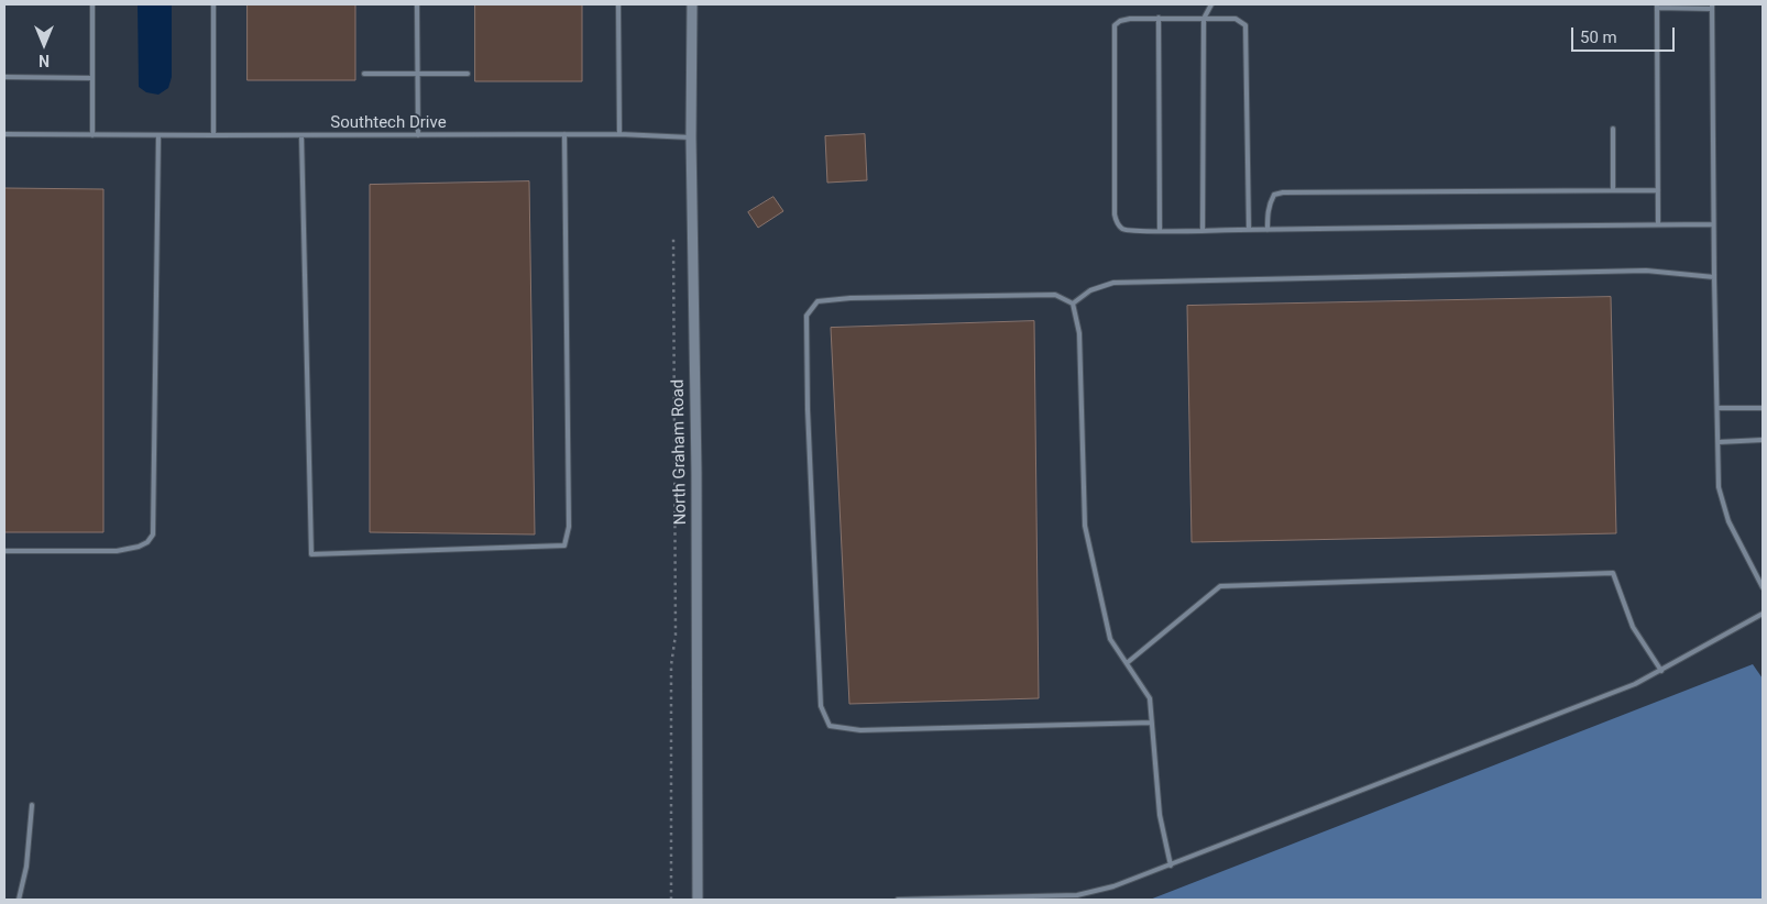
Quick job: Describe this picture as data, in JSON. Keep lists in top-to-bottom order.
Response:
{
  "streets": {
    "street": ["North Graham Road"],
    "lane": ["Southtech Drive"]
  },
  "crossings": [
    ["Southtech Drive", "North Graham Road"]
  ],
  "scale_bar": "50 m",
  "north": "bottom"
}
